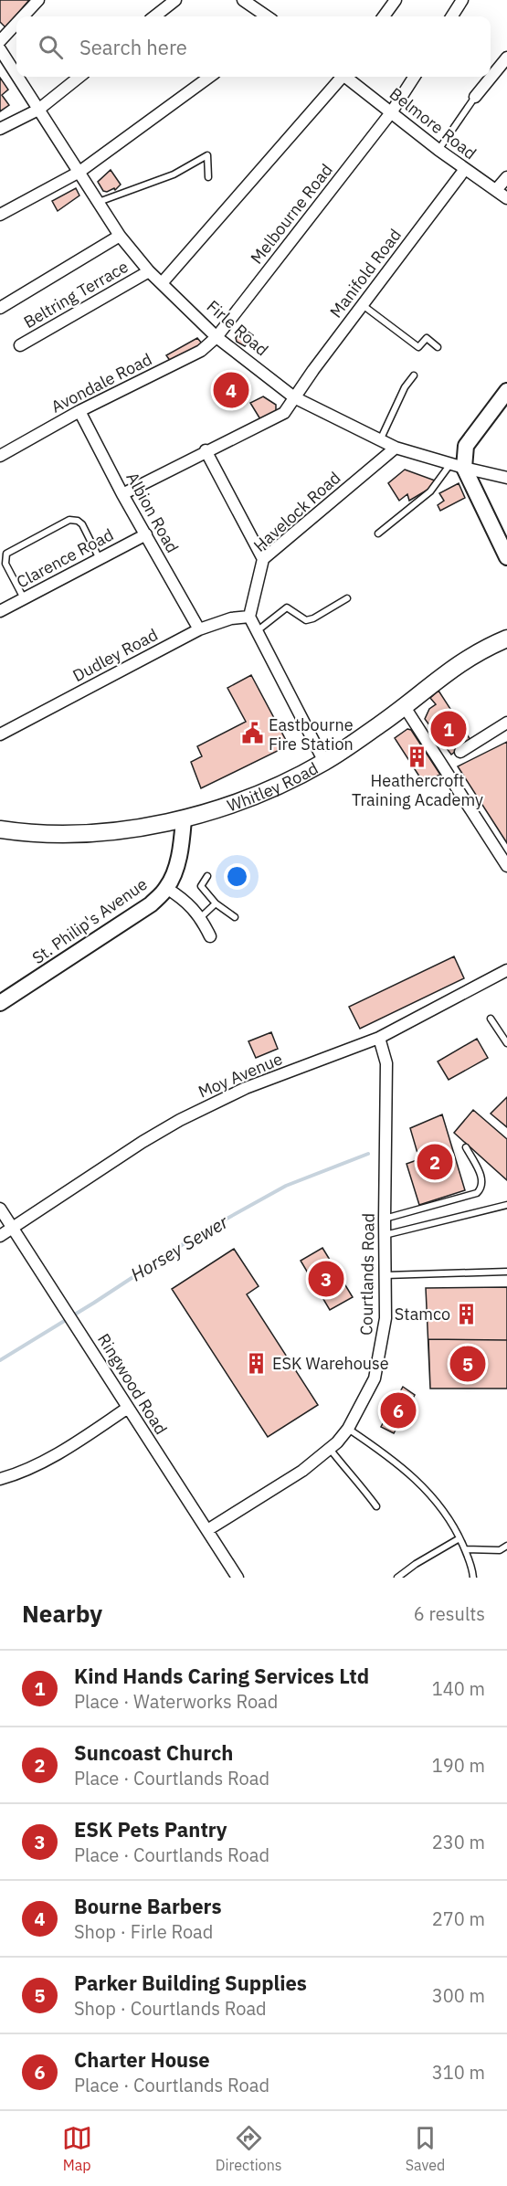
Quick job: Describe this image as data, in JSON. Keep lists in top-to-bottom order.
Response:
{
  "streets": {
    "main road": ["Whitley Road"],
    "street": [
      "Belmore Road",
      "Melbourne Road",
      "Manifold Road",
      "Beltring Terrace",
      "Firle Road",
      "Avondale Road",
      "Havelock Road",
      "Albion Road",
      "Clarence Road",
      "Dudley Road",
      "St. Philip's Avenue",
      "Moy Avenue",
      "Courtlands Road",
      "Ringwood Road"
    ]
  },
  "crossings": [
    ["Belmore Road", "Melbourne Road"],
    ["Belmore Road", "Manifold Road"],
    ["Melbourne Road", "Firle Road"],
    ["Melbourne Road", "Avondale Road"],
    ["Manifold Road", "Firle Road"],
    ["Manifold Road", "Albion Road"],
    ["Beltring Terrace", "Firle Road"],
    ["Firle Road", "Avondale Road"],
    ["Firle Road", "Havelock Road"],
    ["Avondale Road", "Albion Road"],
    ["Havelock Road", "Dudley Road"],
    ["Albion Road", "Clarence Road"],
    ["Albion Road", "Dudley Road"],
    ["Whitley Road", "St. Philip's Avenue"],
    ["Moy Avenue", "Courtlands Road"],
    ["Moy Avenue", "Ringwood Road"],
    ["Courtlands Road", "Ringwood Road"]
  ],
  "water": ["Horsey Sewer"],
  "places": {
    "public building": ["Eastbourne Fire Station"],
    "building": ["Heathercroft Training Academy", "Stamco", "ESK Warehouse"]
  },
  "page": {
    "search": "Search here",
    "pins": [
      "4",
      "1",
      "2",
      "3",
      "5",
      "6"
    ],
    "heading": ["Nearby", "6 results"],
    "list": [
      {
        "mark": "1",
        "name": "Kind Hands Caring Services Ltd",
        "note": "Place · Waterworks Road",
        "value": "140 m"
      },
      {
        "mark": "2",
        "name": "Suncoast Church",
        "note": "Place · Courtlands Road",
        "value": "190 m"
      },
      {
        "mark": "3",
        "name": "ESK Pets Pantry",
        "note": "Place · Courtlands Road",
        "value": "230 m"
      },
      {
        "mark": "4",
        "name": "Bourne Barbers",
        "note": "Shop · Firle Road",
        "value": "270 m"
      },
      {
        "mark": "5",
        "name": "Parker Building Supplies",
        "note": "Shop · Courtlands Road",
        "value": "300 m"
      },
      {
        "mark": "6",
        "name": "Charter House",
        "note": "Place · Courtlands Road",
        "value": "310 m"
      }
    ],
    "nav": ["Map", "Directions", "Saved"]
  }
}
